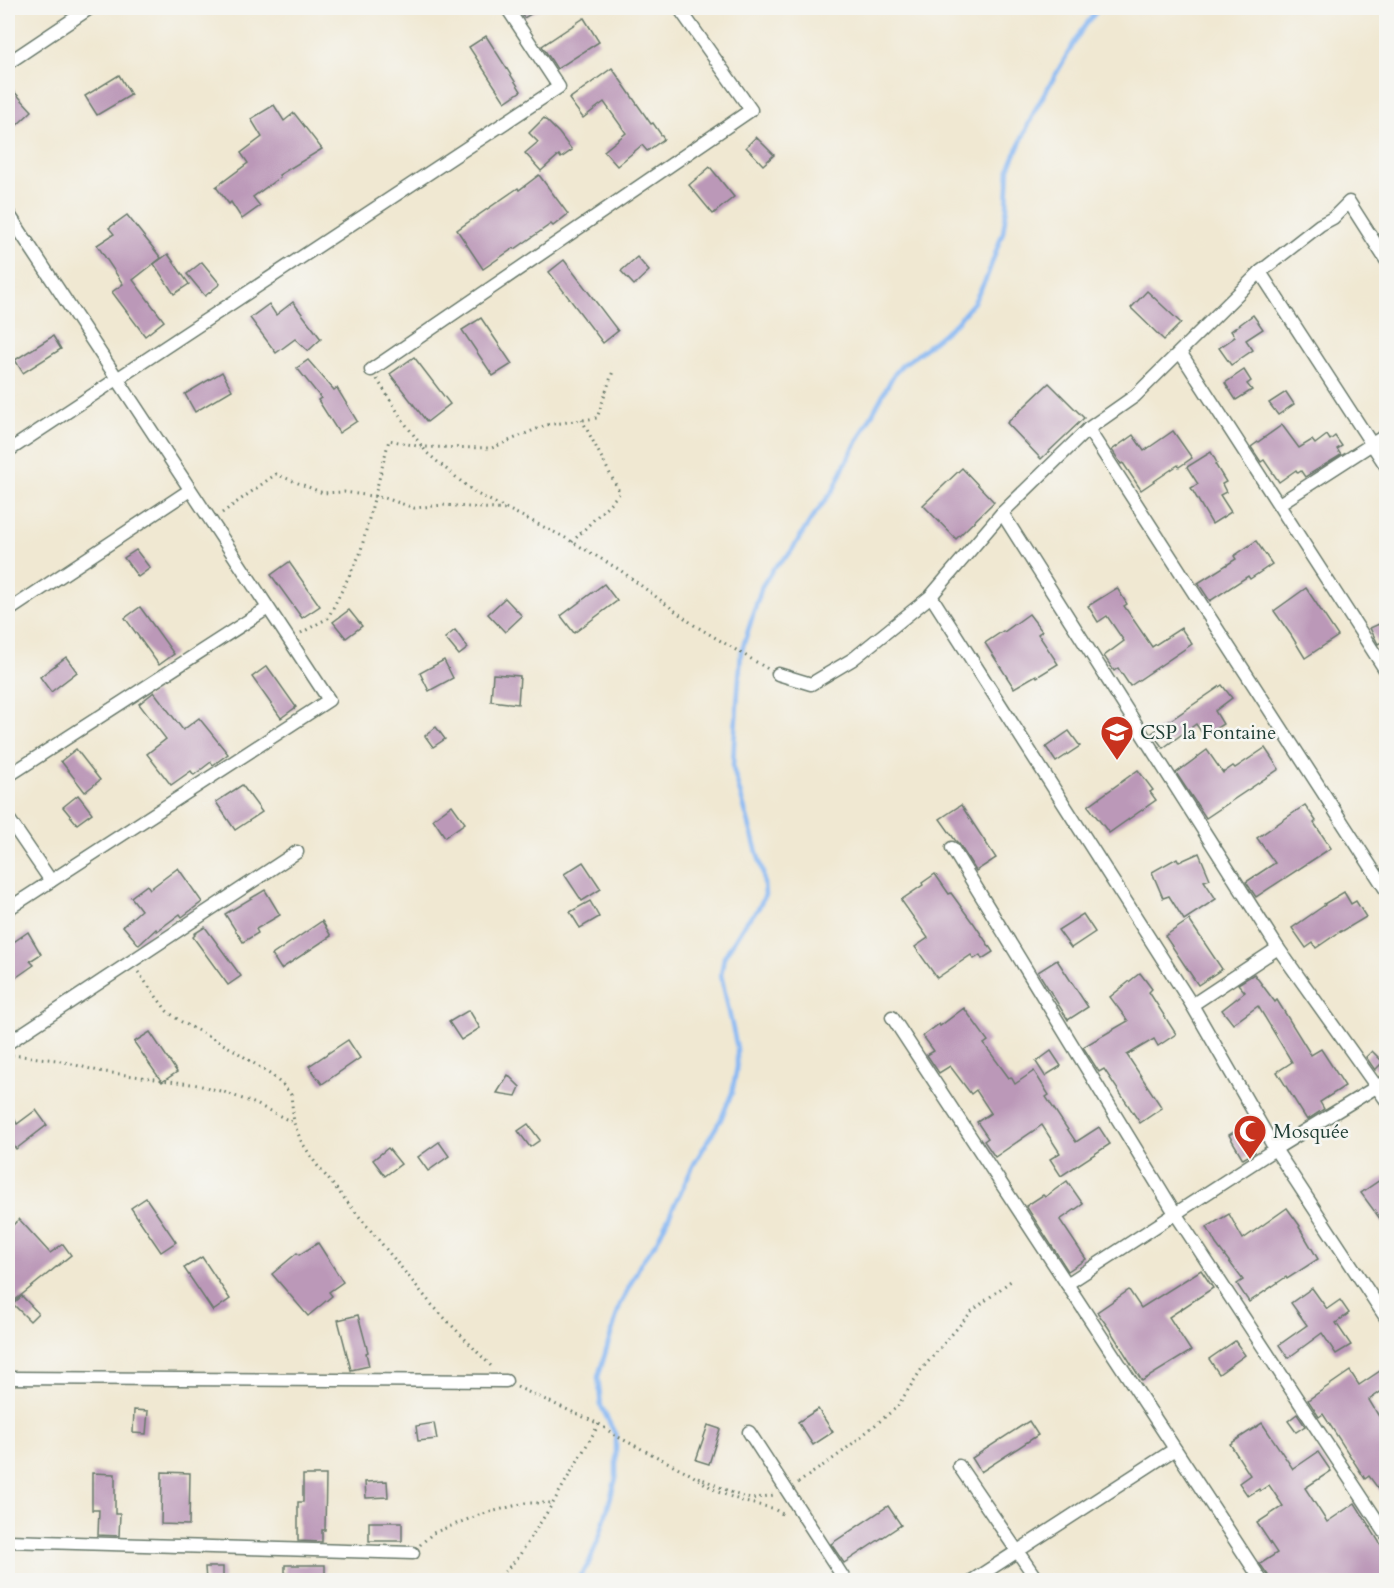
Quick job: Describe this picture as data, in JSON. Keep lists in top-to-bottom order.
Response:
{
  "places": {
    "school or university": ["CSP la Fontaine"],
    "mosque": ["Mosquée"]
  }
}
